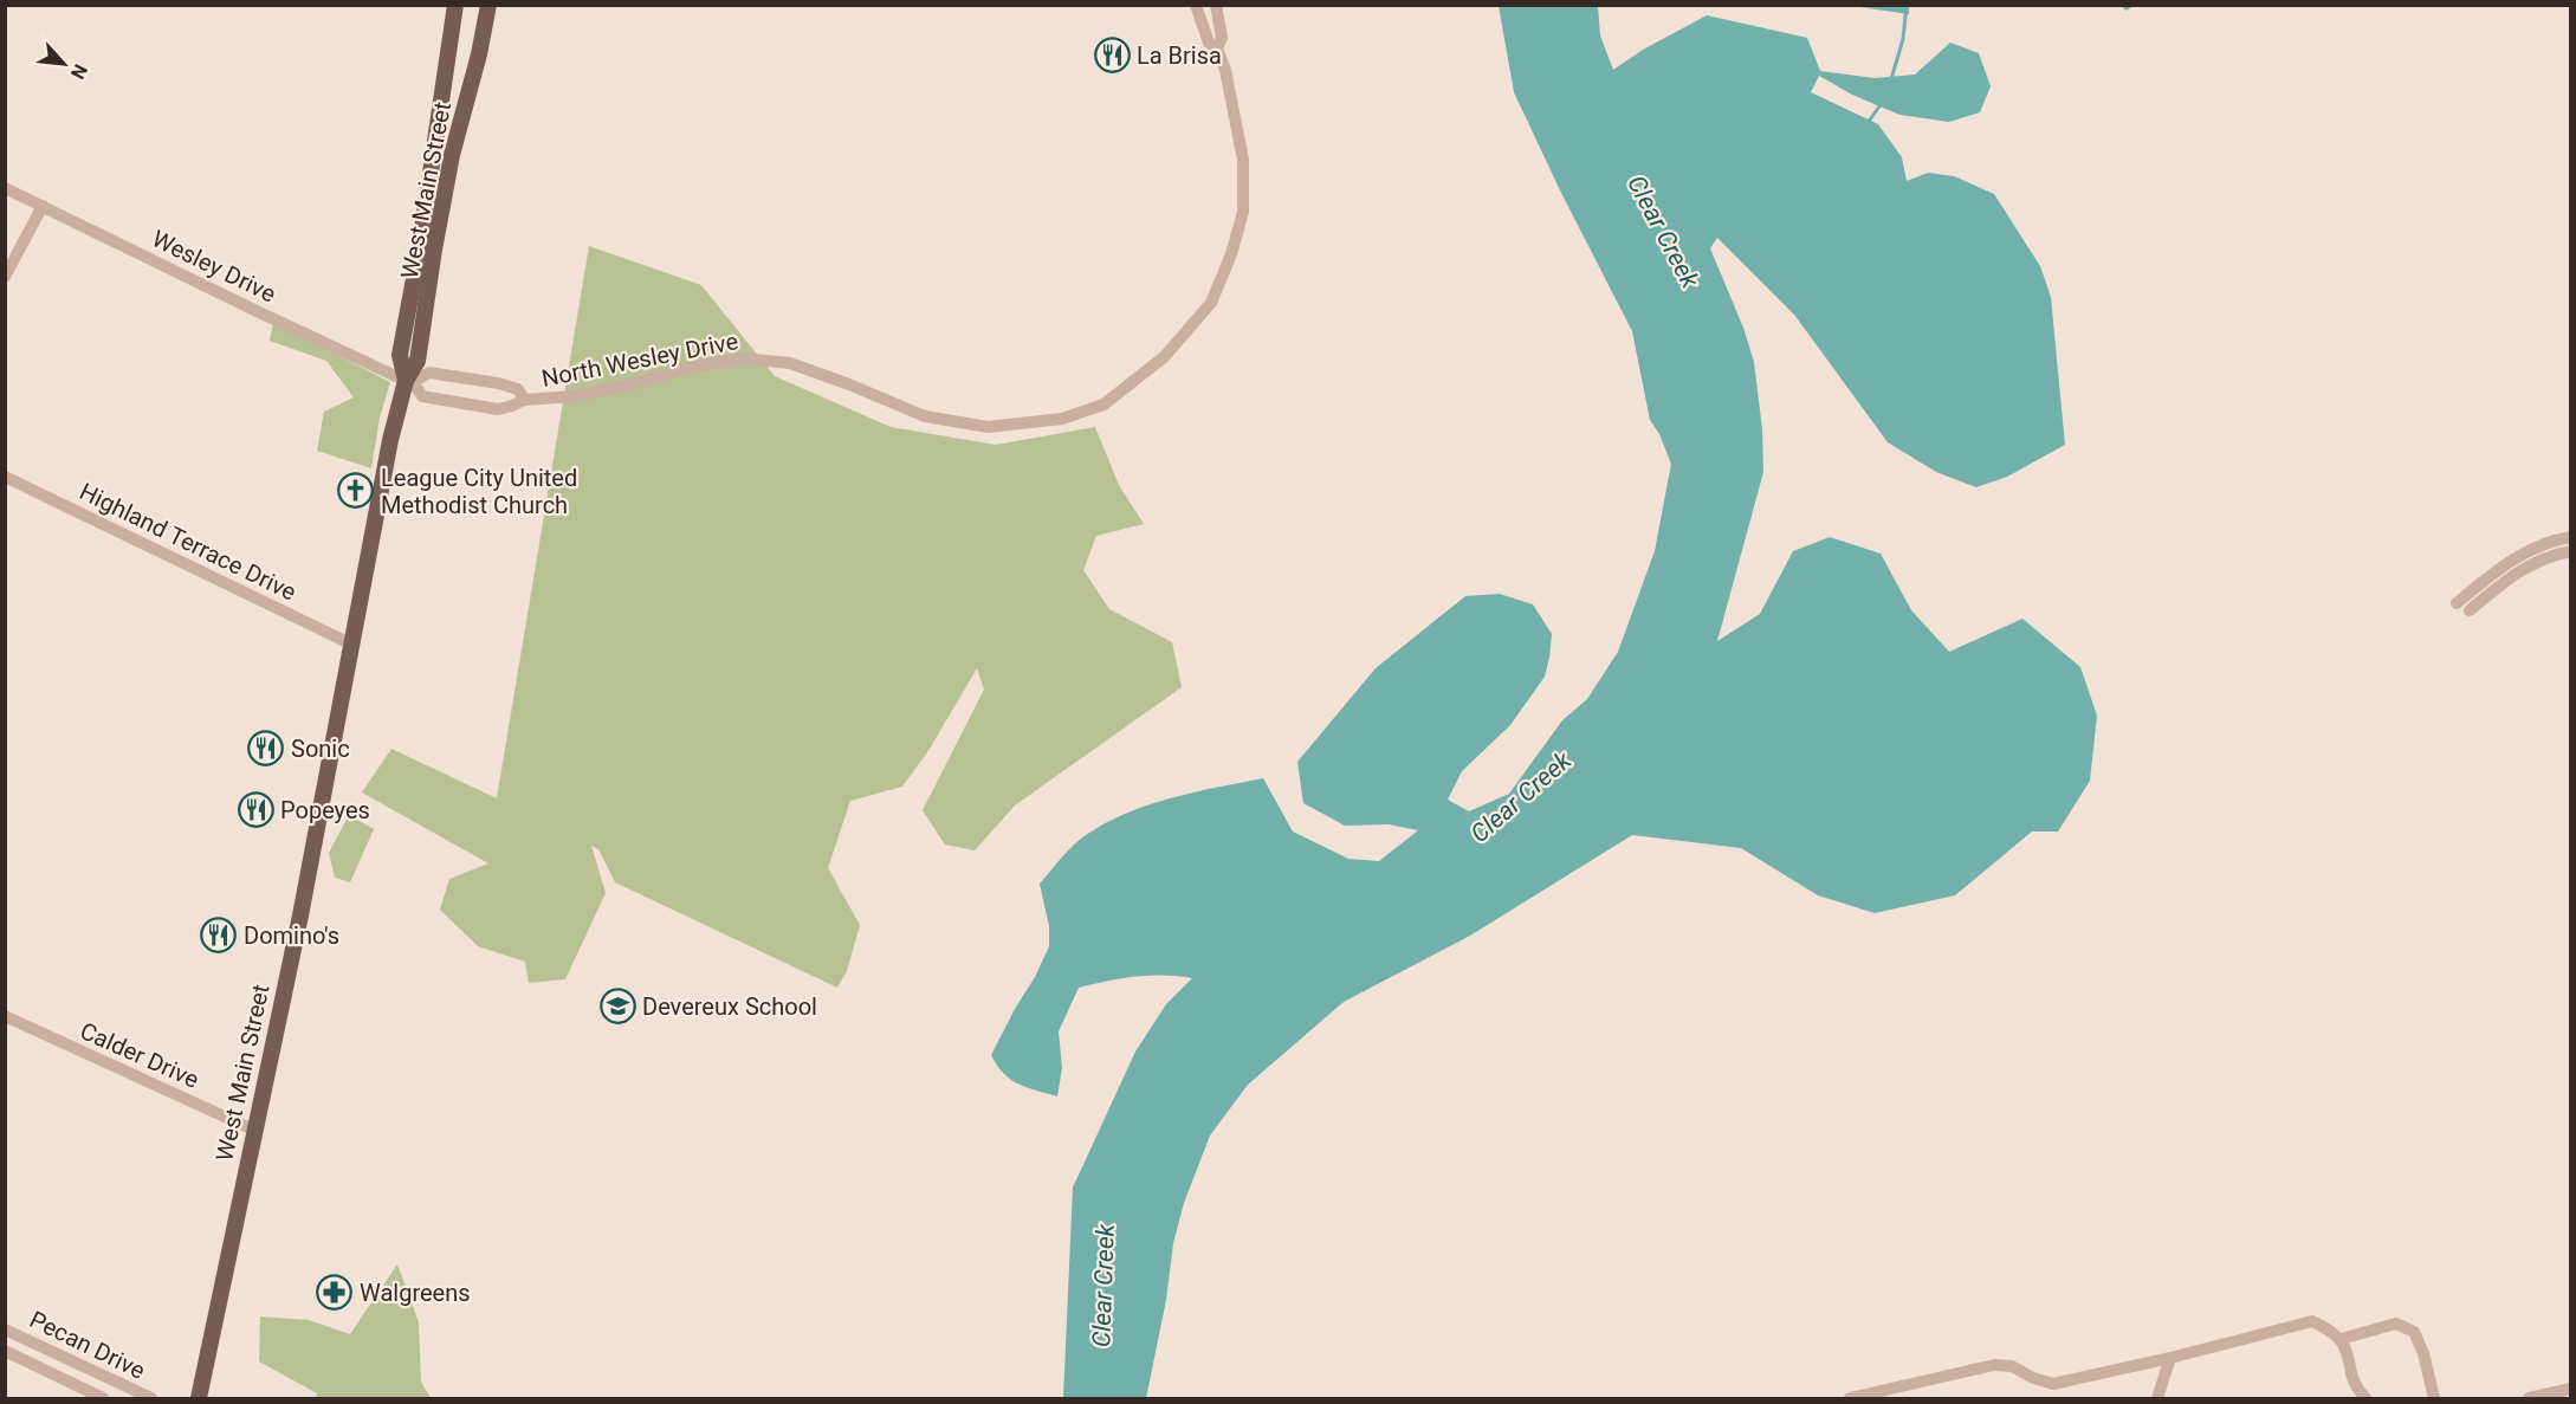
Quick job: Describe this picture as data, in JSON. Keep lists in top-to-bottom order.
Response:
{
  "streets": {
    "main road": ["West Main Street"],
    "street": [
      "Wesley Drive",
      "North Wesley Drive",
      "Highland Terrace Drive",
      "Calder Drive",
      "Pecan Drive"
    ]
  },
  "crossings": [
    ["West Main Street", "Wesley Drive"],
    ["West Main Street", "North Wesley Drive"],
    ["West Main Street", "Highland Terrace Drive"],
    ["West Main Street", "Calder Drive"],
    ["Wesley Drive", "North Wesley Drive"]
  ],
  "water": ["Clear Creek"],
  "places": {
    "restaurant": [
      "La Brisa",
      "Sonic",
      "Popeyes",
      "Domino's"
    ],
    "church": ["League City United Methodist Church"],
    "school or university": ["Devereux School"],
    "pharmacy": ["Walgreens"]
  },
  "north": "bottom right"
}
